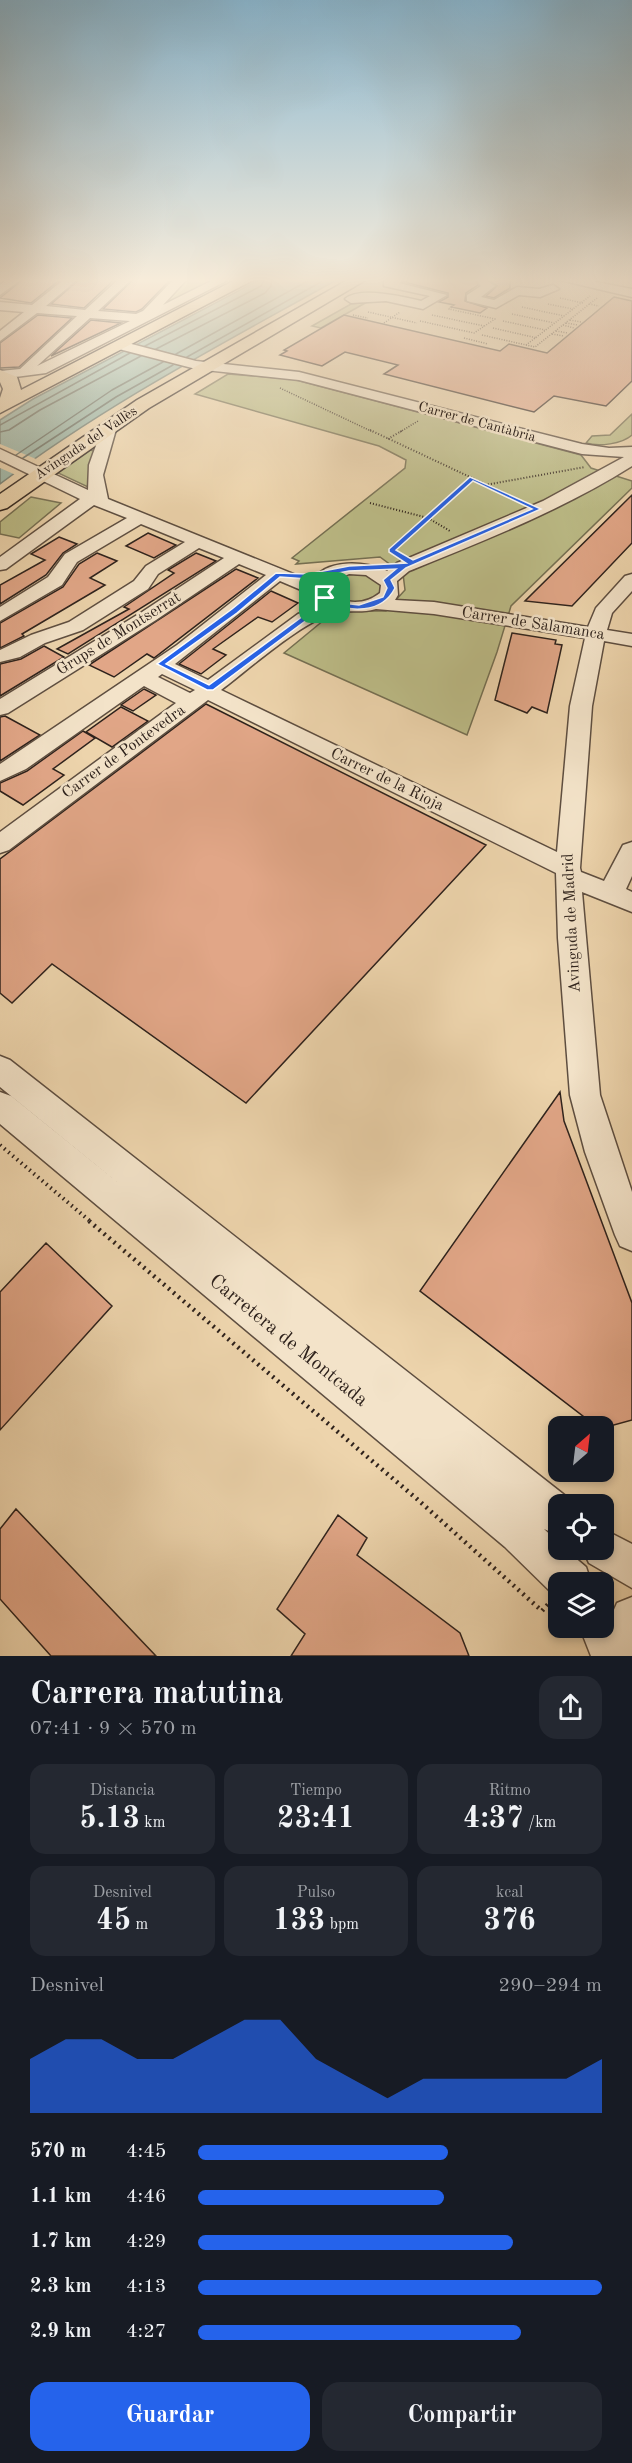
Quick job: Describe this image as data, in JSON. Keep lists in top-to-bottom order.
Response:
{
  "streets": {
    "main road": ["Avinguda del Vallès"],
    "street": [
      "Carrer de Cantàbria",
      "Carrer de Salamanca",
      "Grups de Montserrat",
      "Carrer de Pontevedra",
      "Carrer de la Rioja",
      "Avinguda de Madrid",
      "Carretera de Montcada"
    ]
  },
  "crossings": [
    ["Carrer de Cantàbria", "Avinguda del Vallès"],
    ["Carrer de Salamanca", "Carrer de Pontevedra"],
    ["Carrer de Salamanca", "Avinguda de Madrid"],
    ["Carrer de Pontevedra", "Carrer de la Rioja"],
    ["Carrer de la Rioja", "Avinguda de Madrid"]
  ],
  "north": "top right",
  "page": {
    "heading": ["Carrera matutina", "07:41 · 9 × 570 m"],
    "stats": [
      ["Distancia", "5.13 km"],
      ["Tiempo", "23:41"],
      ["Ritmo", "4:37 /km"],
      ["Desnivel", "45 m"],
      ["Pulso", "133 bpm"],
      ["kcal", "376"]
    ],
    "chart": ["Desnivel", "290–294 m"],
    "list": [
      {
        "name": "570 m",
        "note": "4:45"
      },
      {
        "name": "1.1 km",
        "note": "4:46"
      },
      {
        "name": "1.7 km",
        "note": "4:29"
      },
      {
        "name": "2.3 km",
        "note": "4:13"
      },
      {
        "name": "2.9 km",
        "note": "4:27"
      }
    ],
    "buttons": ["Guardar", "Compartir"]
  }
}
